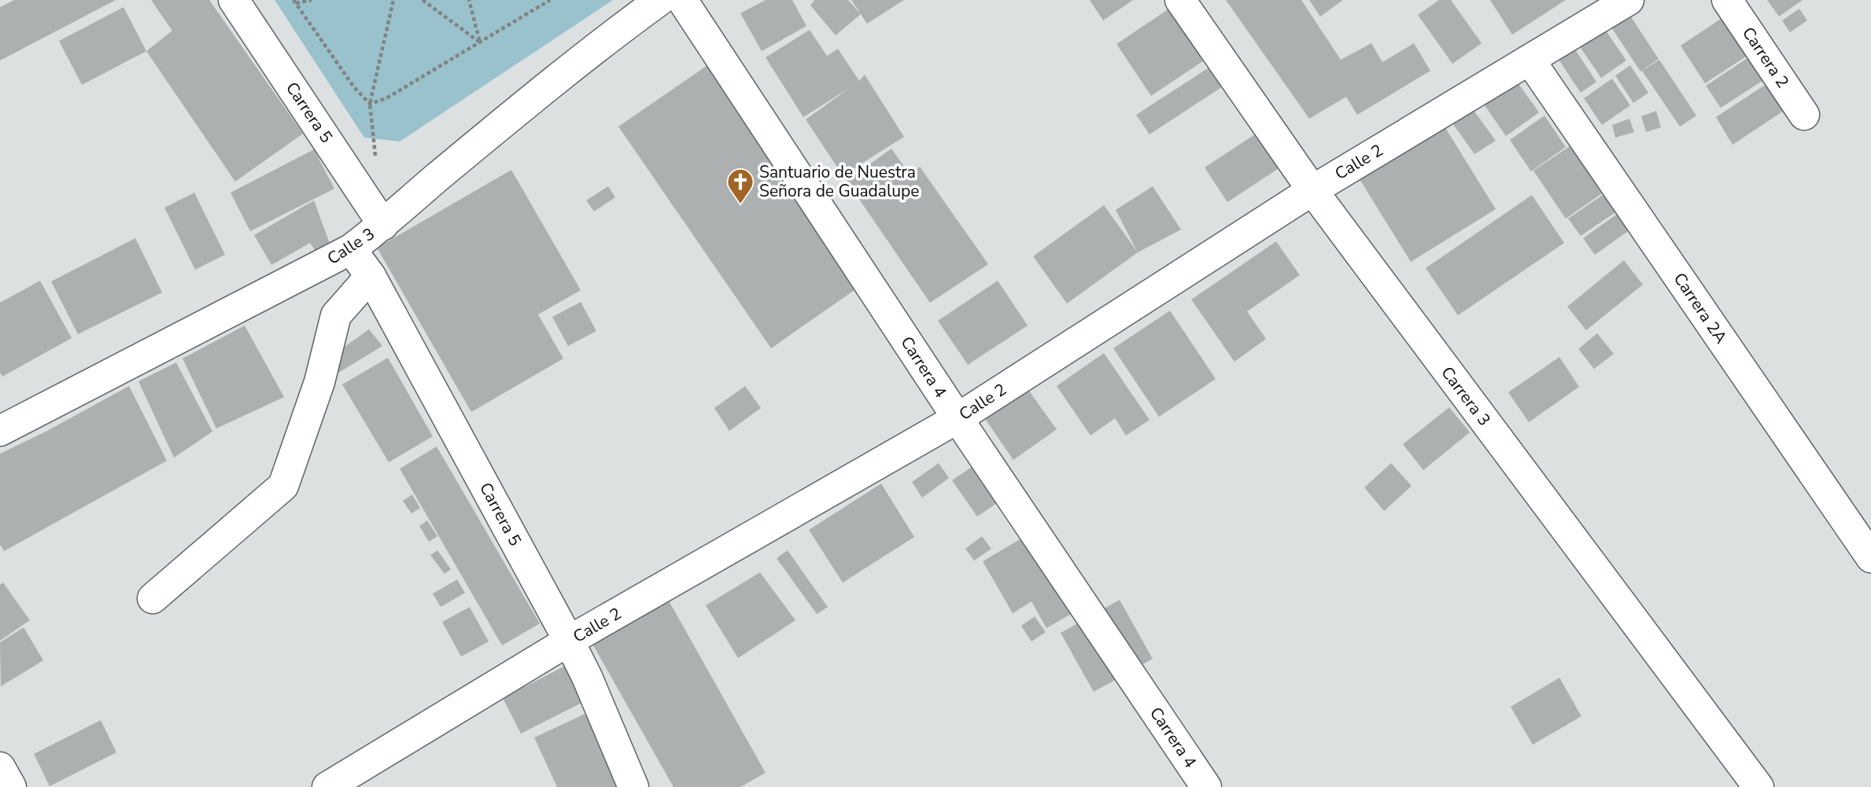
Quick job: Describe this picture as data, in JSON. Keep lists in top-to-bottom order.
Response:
{
  "streets": {
    "street": [
      "Carrera 2",
      "Carrera 5",
      "Calle 2",
      "Calle 3",
      "Carrera 2A",
      "Carrera 4",
      "Carrera 3"
    ]
  },
  "crossings": [
    ["Carrera 5", "Calle 2"],
    ["Carrera 5", "Calle 3"],
    ["Calle 2", "Carrera 2A"],
    ["Calle 2", "Carrera 4"],
    ["Calle 2", "Carrera 3"]
  ],
  "places": {
    "church": ["Santuario de Nuestra Señora de Guadalupe"]
  }
}
